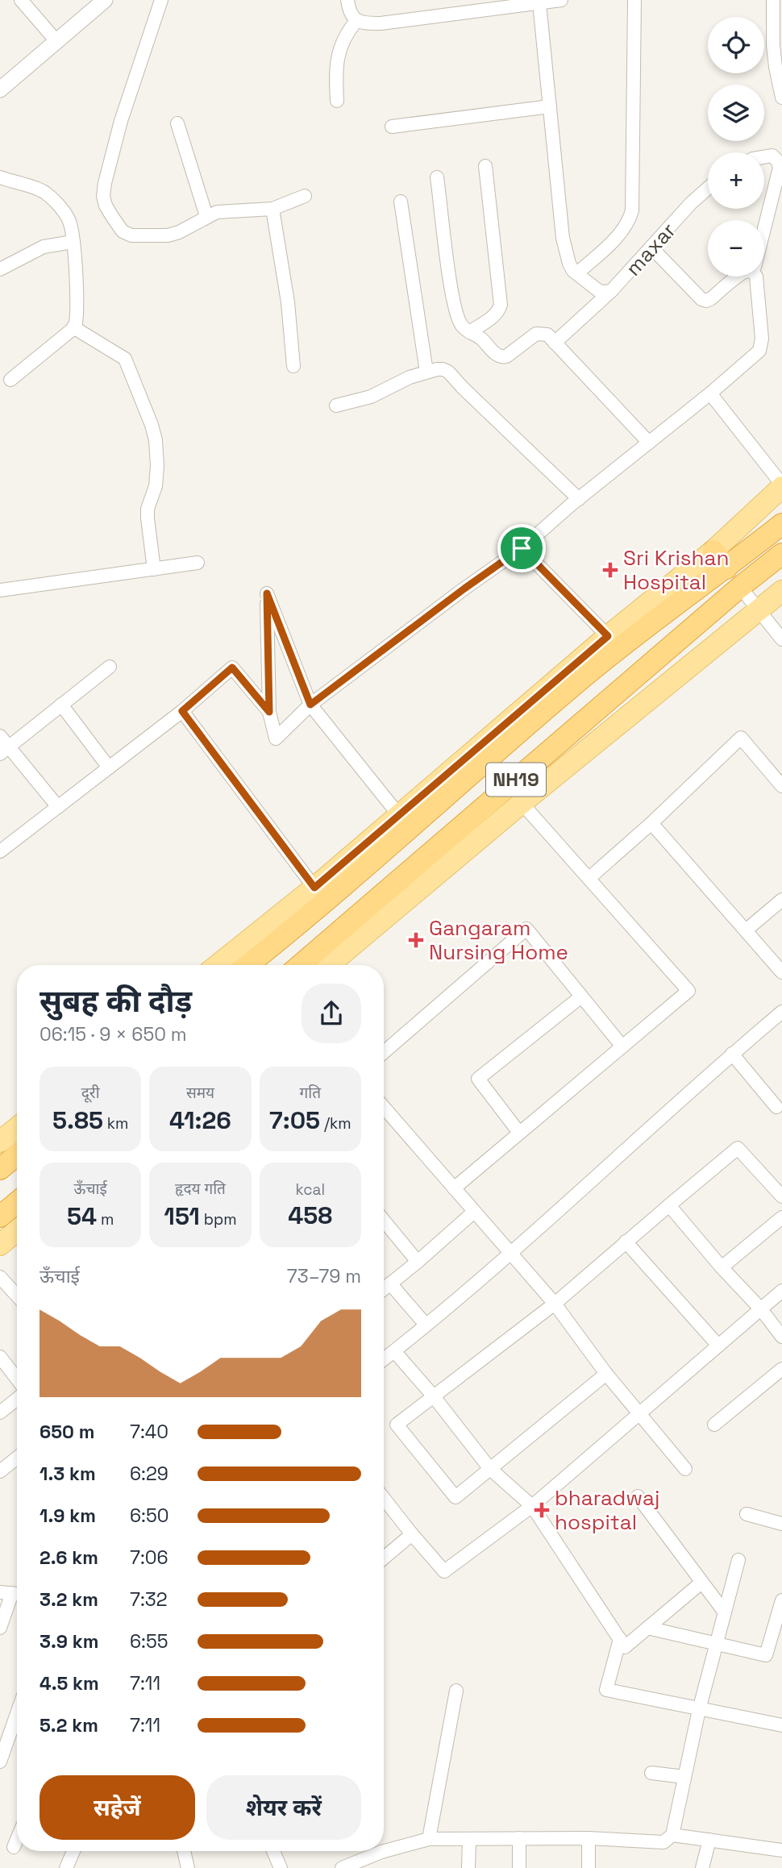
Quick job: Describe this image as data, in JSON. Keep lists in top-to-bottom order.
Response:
{
  "streets": {
    "highway": ["NH19"],
    "street": ["maxar"]
  },
  "places": {
    "health": ["Sri Krishan Hospital", "Gangaram Nursing Home", "bharadwaj hospital"]
  },
  "page": {
    "map_buttons": ["+", "−"],
    "heading": ["सुबह की दौड़", "06:15 · 9 × 650 m"],
    "stats": [
      ["दूरी", "5.85 km"],
      ["समय", "41:26"],
      ["गति", "7:05 /km"],
      ["ऊँचाई", "54 m"],
      ["हृदय गति", "151 bpm"],
      ["kcal", "458"]
    ],
    "chart": ["ऊँचाई", "73–79 m"],
    "list": [
      {
        "name": "650 m",
        "note": "7:40"
      },
      {
        "name": "1.3 km",
        "note": "6:29"
      },
      {
        "name": "1.9 km",
        "note": "6:50"
      },
      {
        "name": "2.6 km",
        "note": "7:06"
      },
      {
        "name": "3.2 km",
        "note": "7:32"
      },
      {
        "name": "3.9 km",
        "note": "6:55"
      },
      {
        "name": "4.5 km",
        "note": "7:11"
      },
      {
        "name": "5.2 km",
        "note": "7:11"
      }
    ],
    "buttons": ["सहेजें", "शेयर करें"]
  }
}
